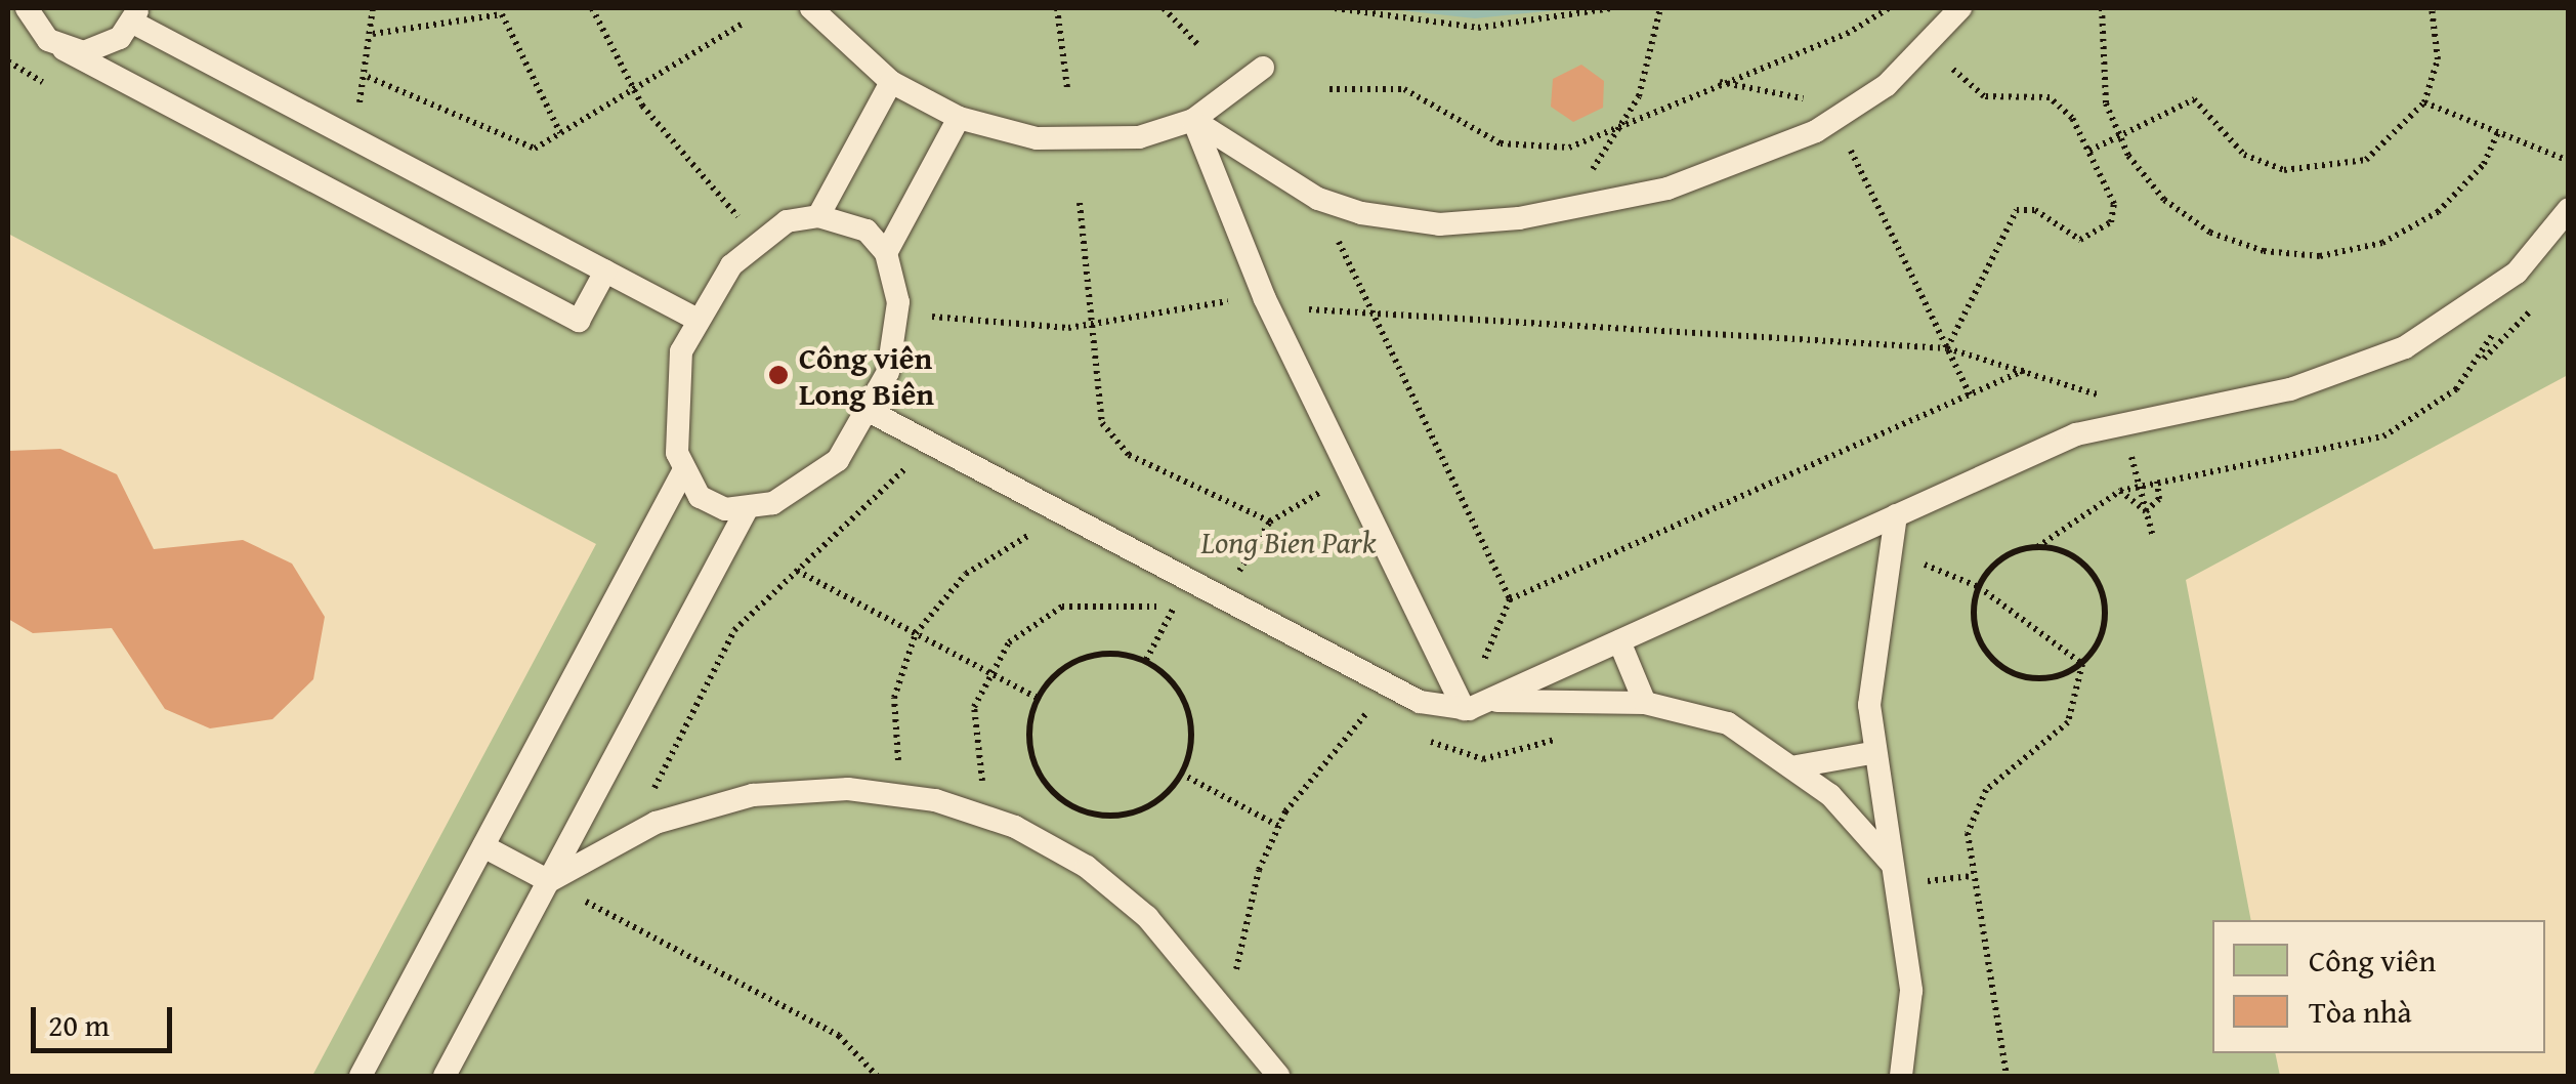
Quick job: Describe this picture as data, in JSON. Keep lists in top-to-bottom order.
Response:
{
  "parks": ["Long Bien Park"],
  "places": ["Công viên Long Biên"],
  "legend": ["Công viên", "Tòa nhà"],
  "scale_bar": "20 m"
}
